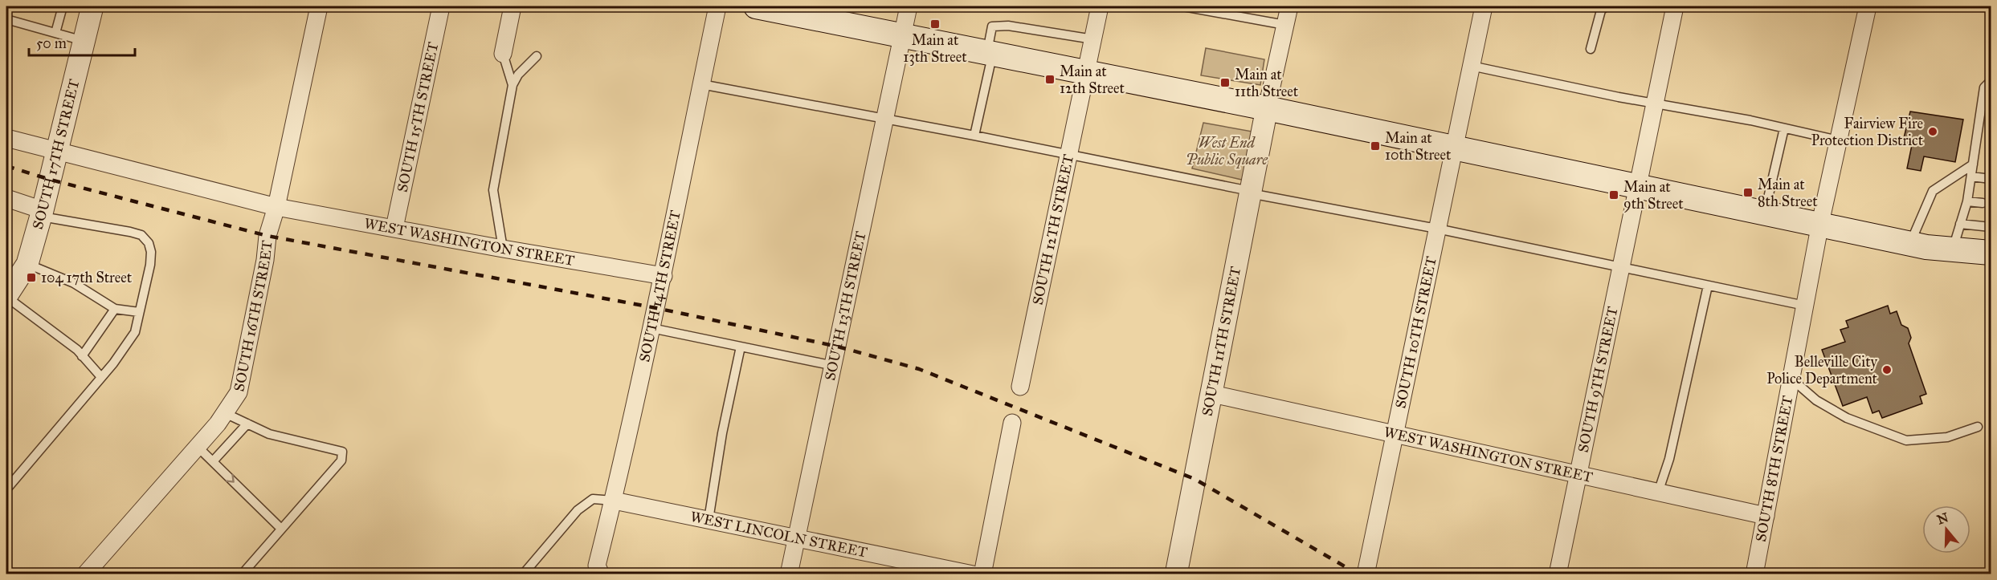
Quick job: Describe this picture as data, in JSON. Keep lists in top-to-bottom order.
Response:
{
  "streets": {
    "street": [
      "SOUTH 15TH STREET",
      "SOUTH 17TH STREET",
      "SOUTH 12TH STREET",
      "WEST WASHINGTON STREET",
      "SOUTH 14TH STREET",
      "SOUTH 13TH STREET",
      "SOUTH 16TH STREET",
      "SOUTH 10TH STREET",
      "SOUTH 11TH STREET",
      "SOUTH 9TH STREET",
      "SOUTH 8TH STREET",
      "WEST LINCOLN STREET"
    ]
  },
  "crossings": [
    ["SOUTH 15TH STREET", "WEST WASHINGTON STREET"],
    ["SOUTH 17TH STREET", "WEST WASHINGTON STREET"],
    ["WEST WASHINGTON STREET", "SOUTH 14TH STREET"],
    ["WEST WASHINGTON STREET", "SOUTH 16TH STREET"],
    ["WEST WASHINGTON STREET", "SOUTH 10TH STREET"],
    ["WEST WASHINGTON STREET", "SOUTH 11TH STREET"],
    ["WEST WASHINGTON STREET", "SOUTH 9TH STREET"],
    ["WEST WASHINGTON STREET", "SOUTH 8TH STREET"],
    ["SOUTH 14TH STREET", "WEST LINCOLN STREET"],
    ["SOUTH 13TH STREET", "WEST LINCOLN STREET"]
  ],
  "parks": ["West End Public Square"],
  "places": {
    "transit": [
      "Main at 13th Street",
      "Main at 12th Street",
      "Main at 11th Street",
      "Main at 10th Street",
      "Main at 8th Street",
      "Main at 9th Street",
      "104 17th Street"
    ],
    "other": ["Fairview Fire Protection District", "Belleville City Police Department"]
  },
  "scale_bar": "50 m",
  "north": "top"
}
